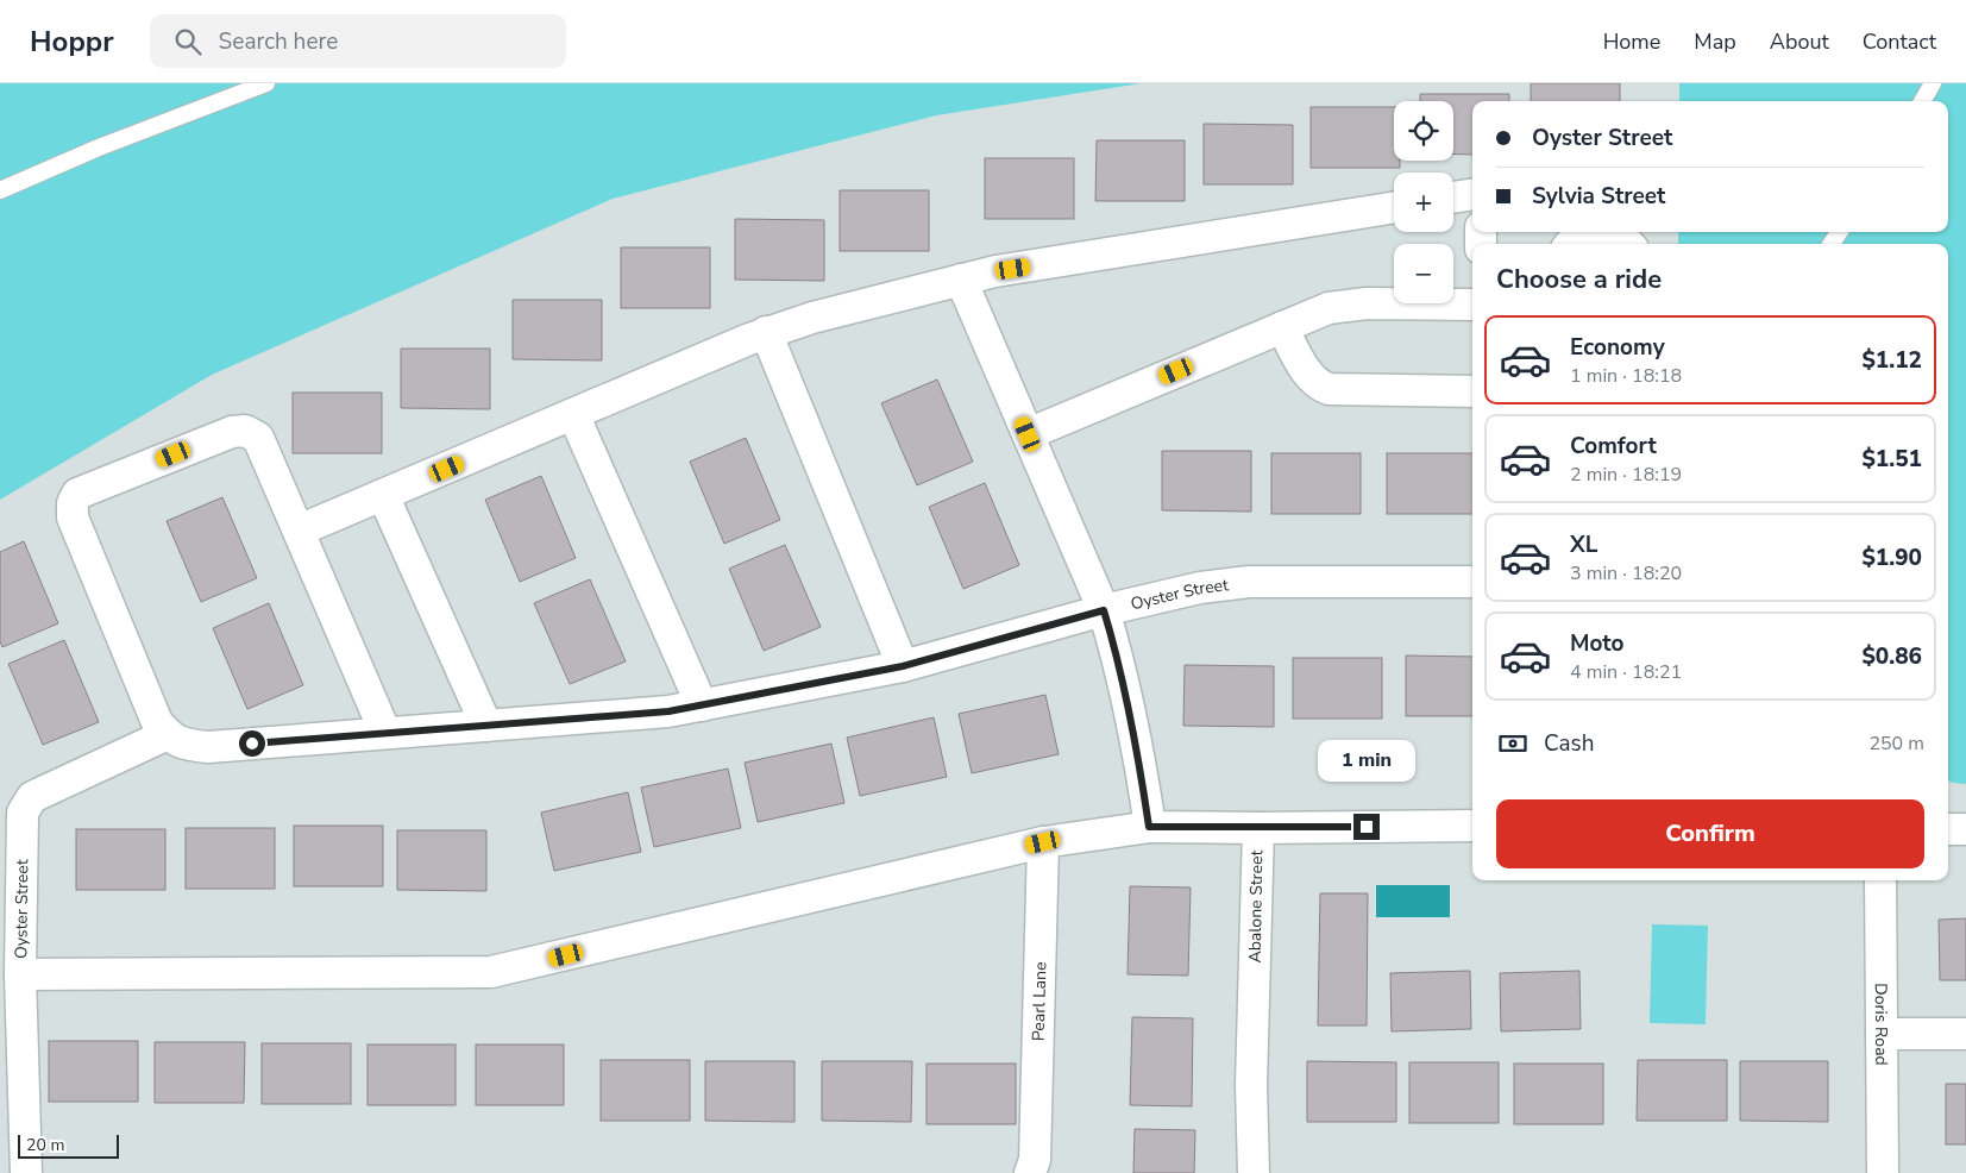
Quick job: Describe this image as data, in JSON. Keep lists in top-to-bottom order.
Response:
{
  "streets": {
    "street": [
      "Oyster Street",
      "Abalone Street",
      "Pearl Lane",
      "Doris Road"
    ]
  },
  "crossings": [
    ["Oyster Street", "Abalone Street"],
    ["Abalone Street", "Pearl Lane"]
  ],
  "scale_bar": "20 m",
  "page": {
    "header": "Hoppr",
    "search": "Search here",
    "nav": [
      "Home",
      "Map",
      "About",
      "Contact"
    ],
    "map_buttons": ["+", "−"],
    "banner": ["Oyster Street", "Sylvia Street"],
    "heading": "Choose a ride",
    "list": [
      {
        "name": "Economy",
        "note": "1 min · 18:18",
        "value": "$1.12"
      },
      {
        "name": "Comfort",
        "note": "2 min · 18:19",
        "value": "$1.51"
      },
      {
        "name": "XL",
        "note": "3 min · 18:20",
        "value": "$1.90"
      },
      {
        "name": "Moto",
        "note": "4 min · 18:21",
        "value": "$0.86"
      }
    ],
    "pay": ["Cash", "250 m"],
    "bubble": "1 min",
    "buttons": "Confirm",
    "scale": "20 m"
  }
}
